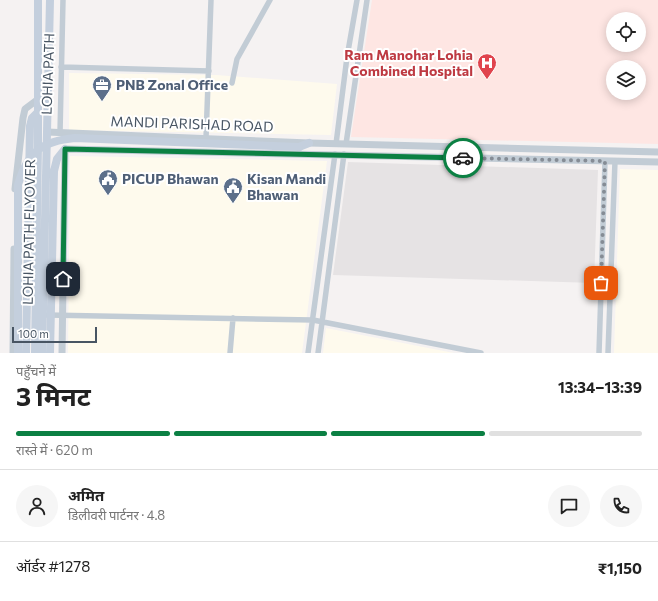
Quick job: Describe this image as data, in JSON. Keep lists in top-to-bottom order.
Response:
{
  "streets": {
    "main road": ["LOHIA PATH", "LOHIA PATH FLYOVER"],
    "street": ["MANDI PARISHAD ROAD"]
  },
  "crossings": [
    ["LOHIA PATH", "MANDI PARISHAD ROAD"],
    ["LOHIA PATH", "LOHIA PATH FLYOVER"]
  ],
  "places": {
    "hospital": ["Ram Manohar Lohia Combined Hospital"],
    "office": ["PNB Zonal Office"],
    "public building": ["PICUP Bhawan", "Kisan Mandi Bhawan"]
  },
  "scale_bar": "100 m",
  "page": {
    "scale": "100 m",
    "heading": ["3 मिनट", "पहुँचने में", "13:34–13:39"],
    "panel": [
      "अमित",
      "डिलीवरी पार्टनर · 4.8",
      "ऑर्डर #1278",
      "₹1,150"
    ],
    "bar": "रास्ते में · 620 m"
  }
}
